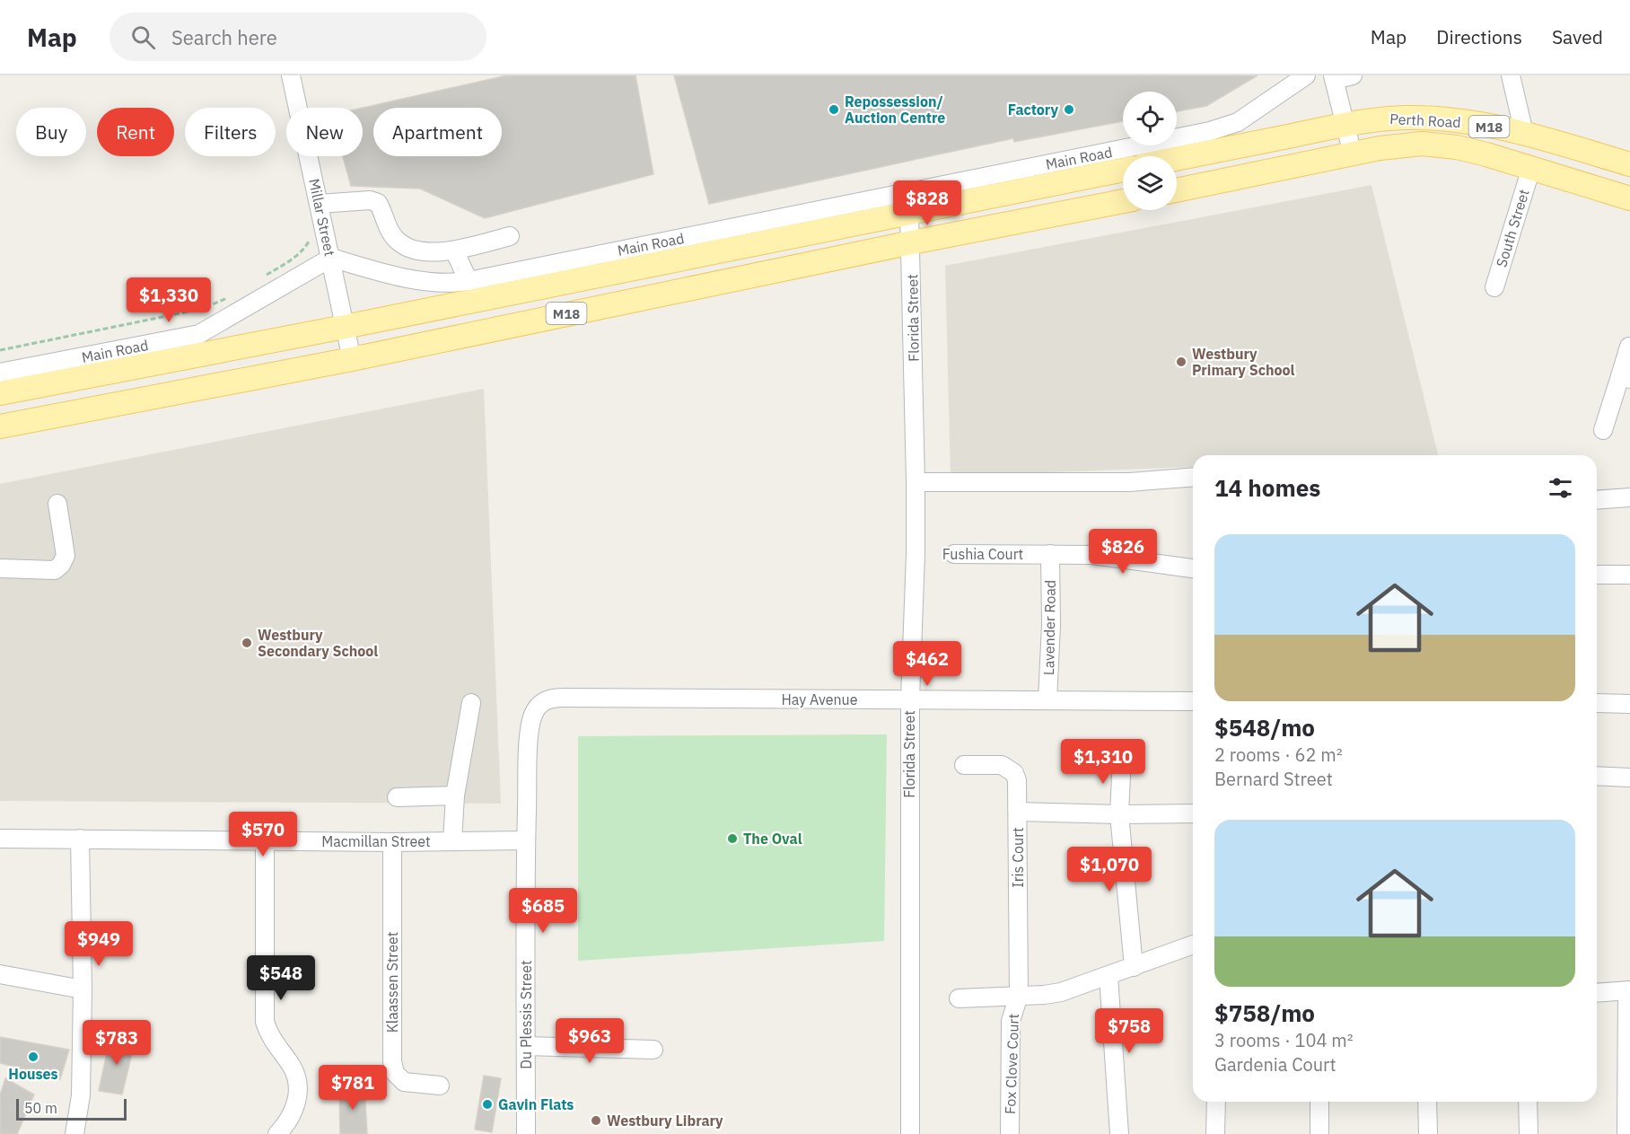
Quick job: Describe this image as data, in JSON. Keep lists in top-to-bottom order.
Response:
{
  "streets": {
    "main road": ["Perth Road", "M18", "Main Road"],
    "street": [
      "Millar Street",
      "South Street",
      "Florida Street",
      "Fushia Court",
      "Lavender Road",
      "Hay Avenue",
      "Macmillan Street",
      "Iris Court",
      "Klaassen Street",
      "Du Plessis Street",
      "Fox Clove Court"
    ]
  },
  "crossings": [
    ["Perth Road", "M18"],
    ["Perth Road", "South Street"],
    ["M18", "Millar Street"],
    ["M18", "Florida Street"],
    ["Main Road", "Millar Street"],
    ["Main Road", "Florida Street"],
    ["Florida Street", "Hay Avenue"],
    ["Fushia Court", "Lavender Road"],
    ["Lavender Road", "Hay Avenue"],
    ["Hay Avenue", "Du Plessis Street"],
    ["Macmillan Street", "Klaassen Street"],
    ["Macmillan Street", "Du Plessis Street"],
    ["Iris Court", "Fox Clove Court"]
  ],
  "places": [
    "Repossession/ Auction Centre",
    "Factory",
    "Westbury Primary School",
    "Westbury Secondary School",
    "The Oval",
    "Houses",
    "Gavin Flats",
    "Westbury Library"
  ],
  "scale_bar": "50 m",
  "page": {
    "header": "Map",
    "search": "Search here",
    "nav": ["Map", "Directions", "Saved"],
    "chip": [
      "Buy",
      "Rent",
      "Filters",
      "New",
      "Apartment"
    ],
    "price": [
      "$828",
      "$1,330",
      "$826",
      "$462",
      "$1,310",
      "$570",
      "$1,070",
      "$685",
      "$949",
      "$548",
      "$758",
      "$963",
      "$783",
      "$781"
    ],
    "heading": "14 homes",
    "list": [
      {
        "name": "$548/mo",
        "note": "2 rooms · 62 m² · Bernard Street"
      },
      {
        "name": "$758/mo",
        "note": "3 rooms · 104 m² · Gardenia Court"
      }
    ],
    "scale": "50 m"
  }
}
